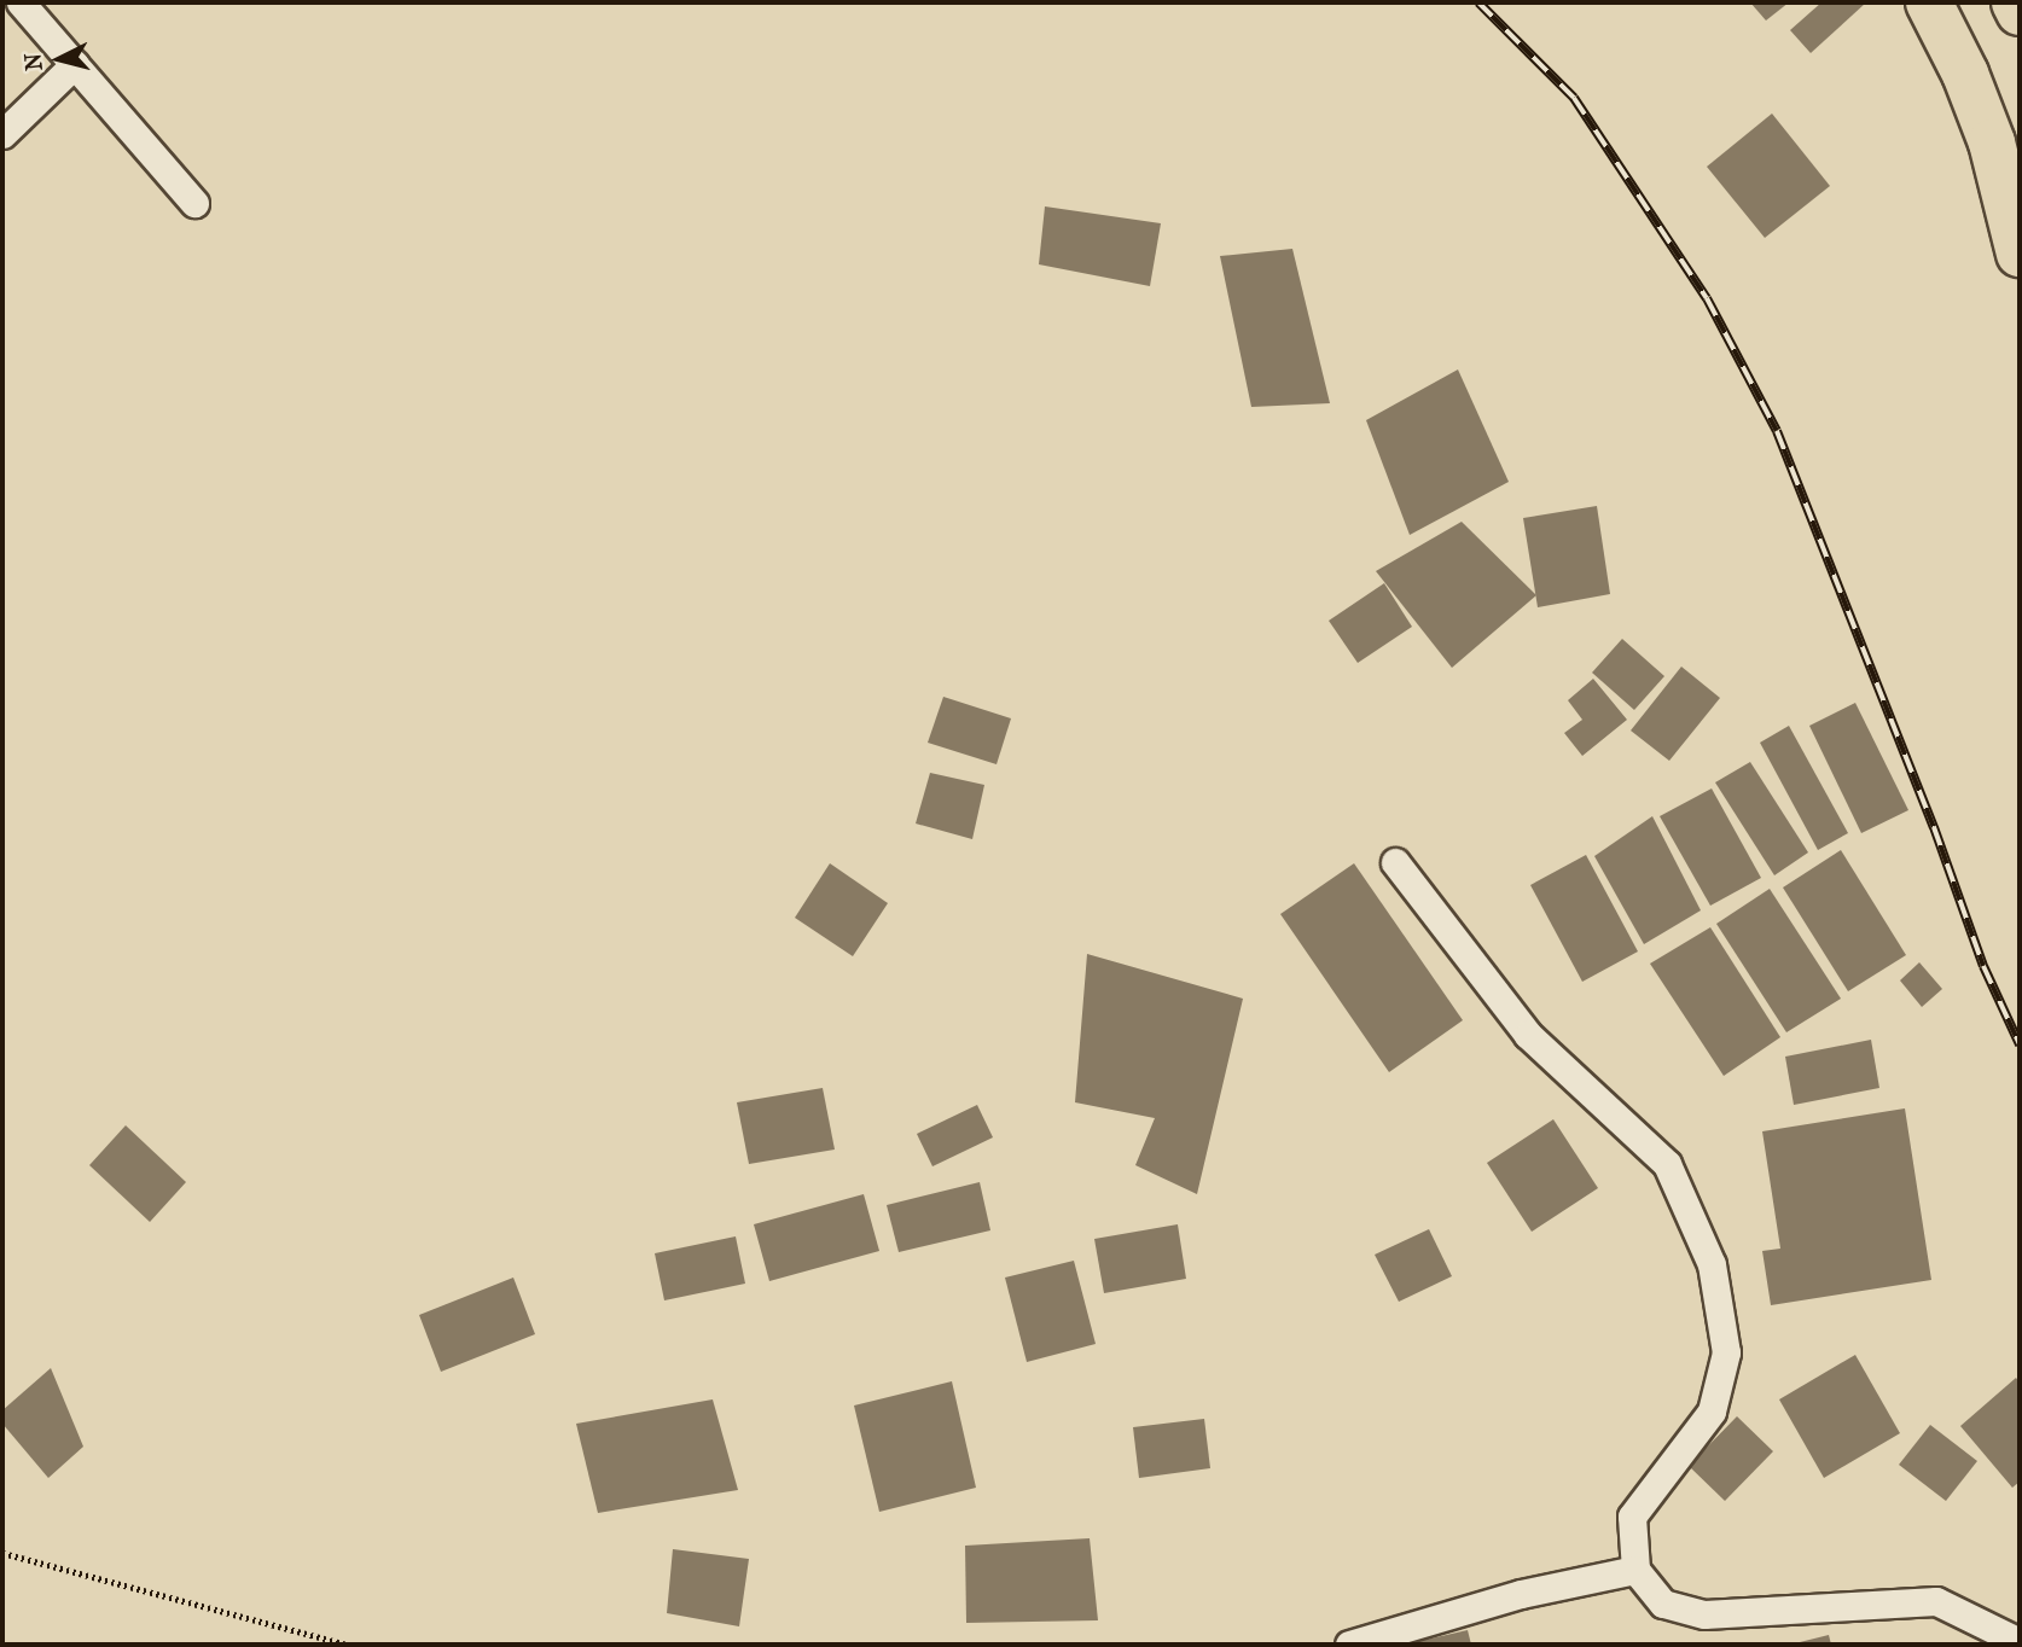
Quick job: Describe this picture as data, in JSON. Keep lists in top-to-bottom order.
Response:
{
  "north": "left"
}
